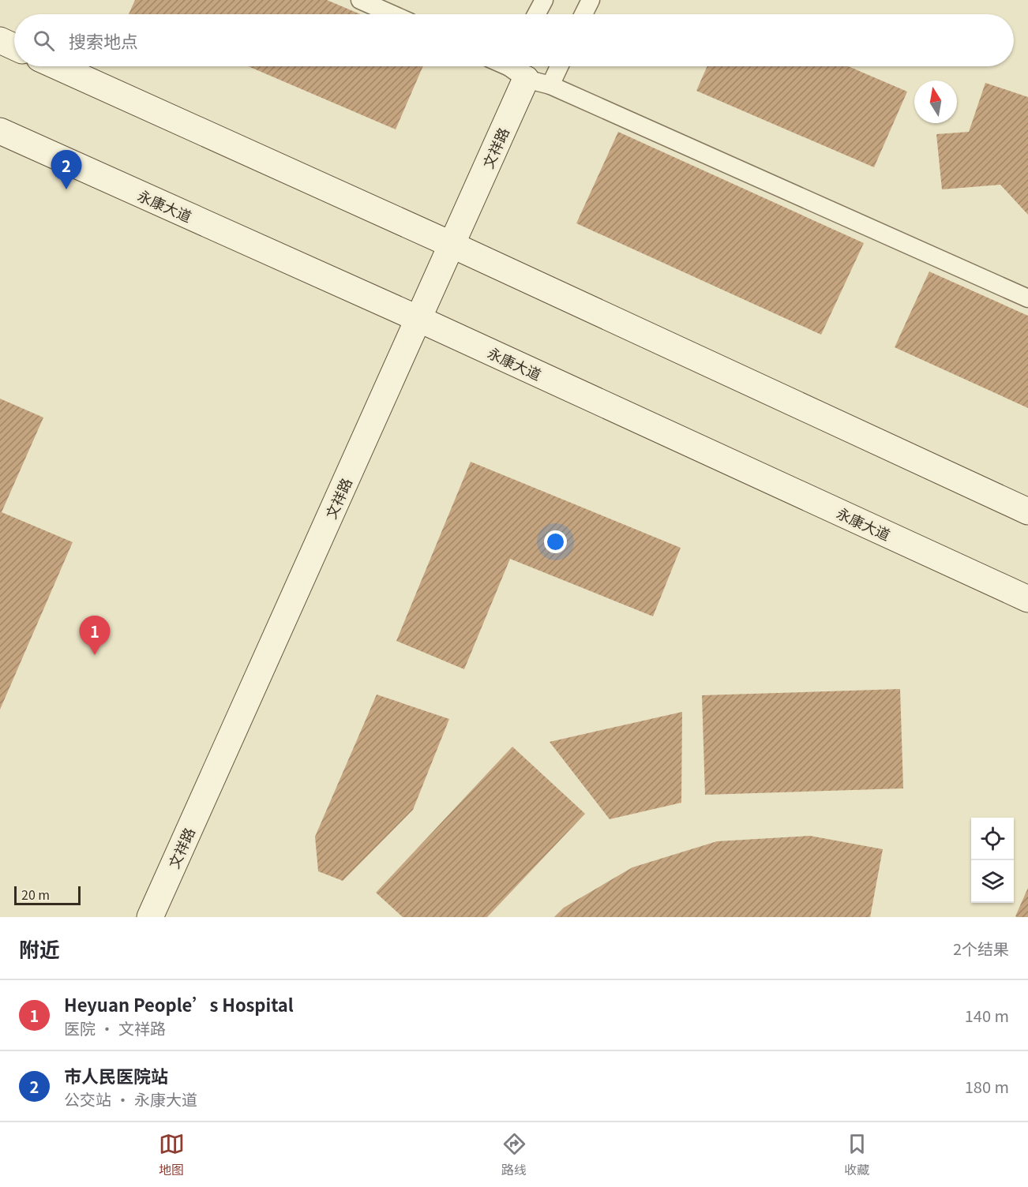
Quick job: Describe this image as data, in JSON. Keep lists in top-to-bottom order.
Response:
{
  "streets": {
    "main road": ["文祥路", "永康大道"]
  },
  "crossings": [
    ["文祥路", "永康大道"]
  ],
  "scale_bar": "20 m",
  "north": "top",
  "page": {
    "search": "搜索地点",
    "pins": ["2", "1"],
    "scale": "20 m",
    "heading": ["附近", "2个结果"],
    "list": [
      {
        "mark": "1",
        "name": "Heyuan People’s Hospital",
        "note": "医院 · 文祥路",
        "value": "140 m"
      },
      {
        "mark": "2",
        "name": "市人民医院站",
        "note": "公交站 · 永康大道",
        "value": "180 m"
      }
    ],
    "nav": ["地图", "路线", "收藏"]
  }
}
